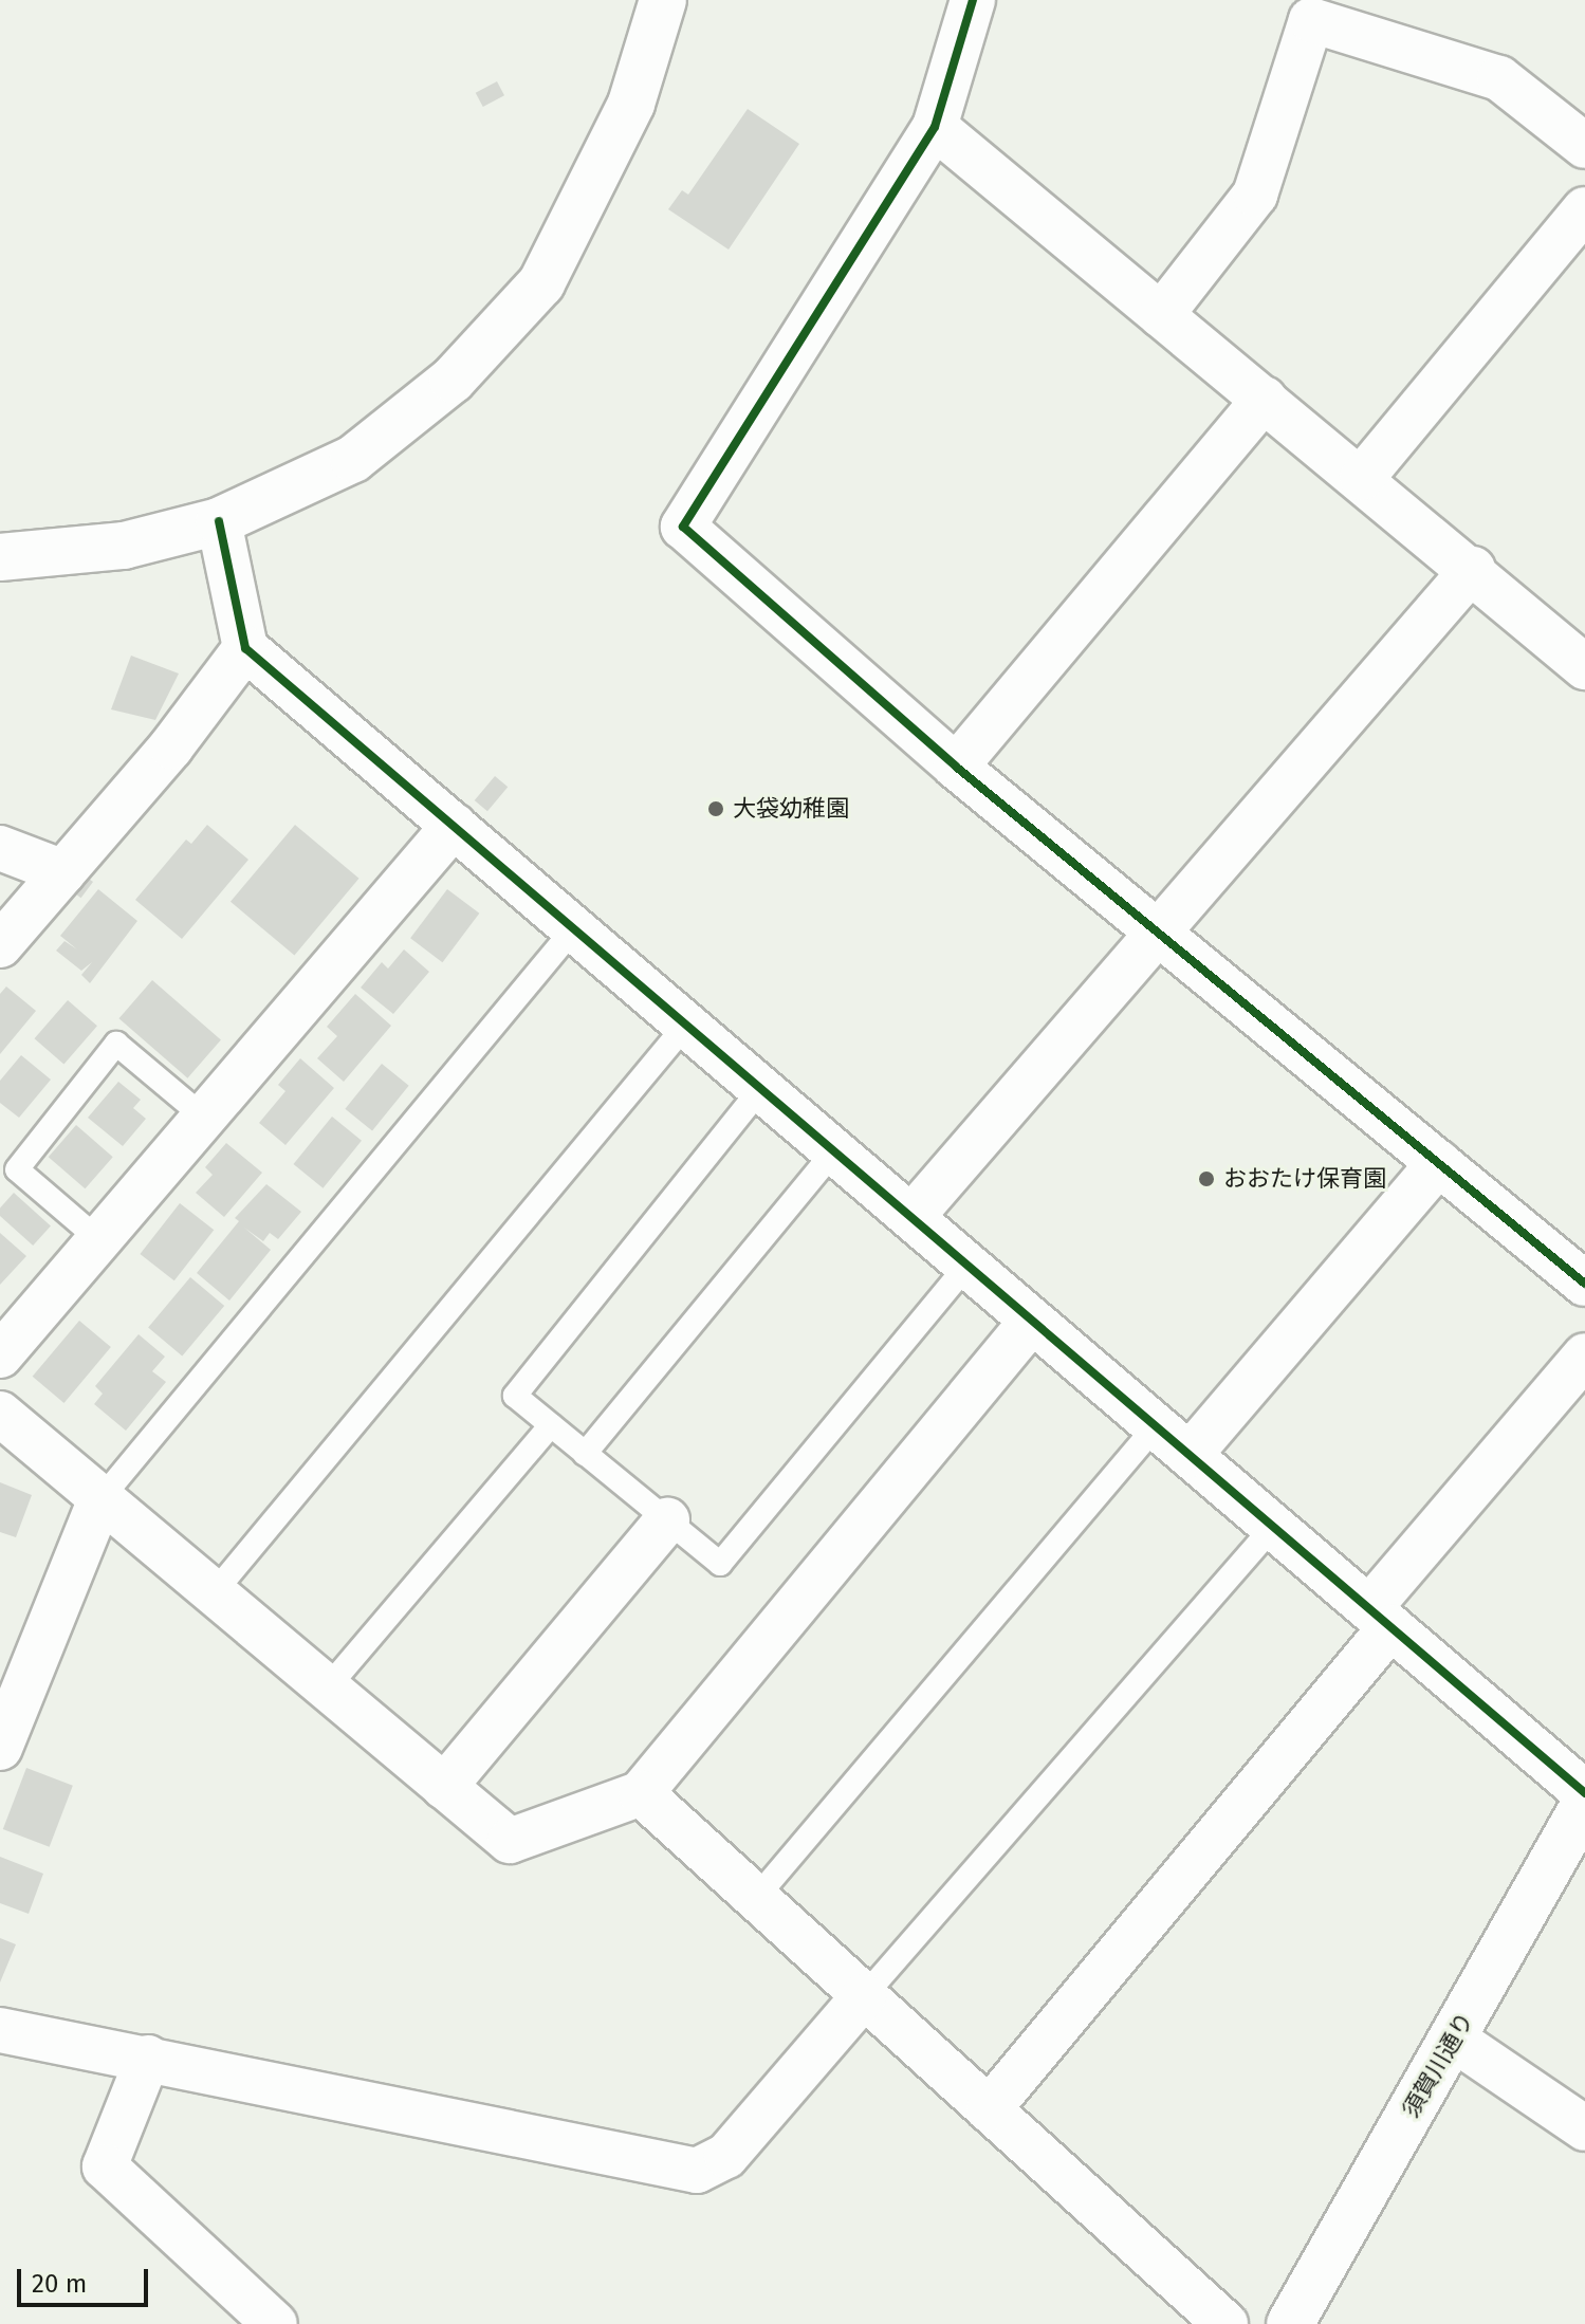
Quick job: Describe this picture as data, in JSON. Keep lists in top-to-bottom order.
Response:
{
  "streets": {
    "street": ["須賀川通り"]
  },
  "places": ["大袋幼稚園", "おおたけ保育園"],
  "scale_bar": "20 m"
}
